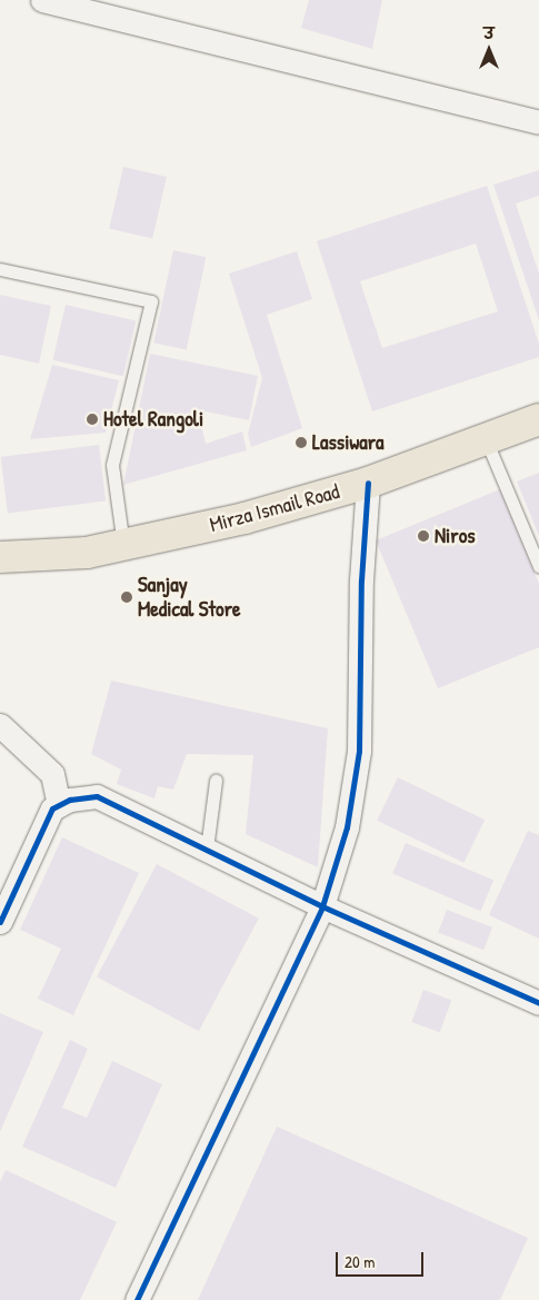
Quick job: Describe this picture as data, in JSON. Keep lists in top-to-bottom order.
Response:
{
  "streets": {
    "highway": ["Mirza Ismail Road"]
  },
  "places": [
    "Hotel Rangoli",
    "Lassiwara",
    "Niros",
    "Sanjay Medical Store"
  ],
  "scale_bar": "20 m",
  "north": "top"
}
